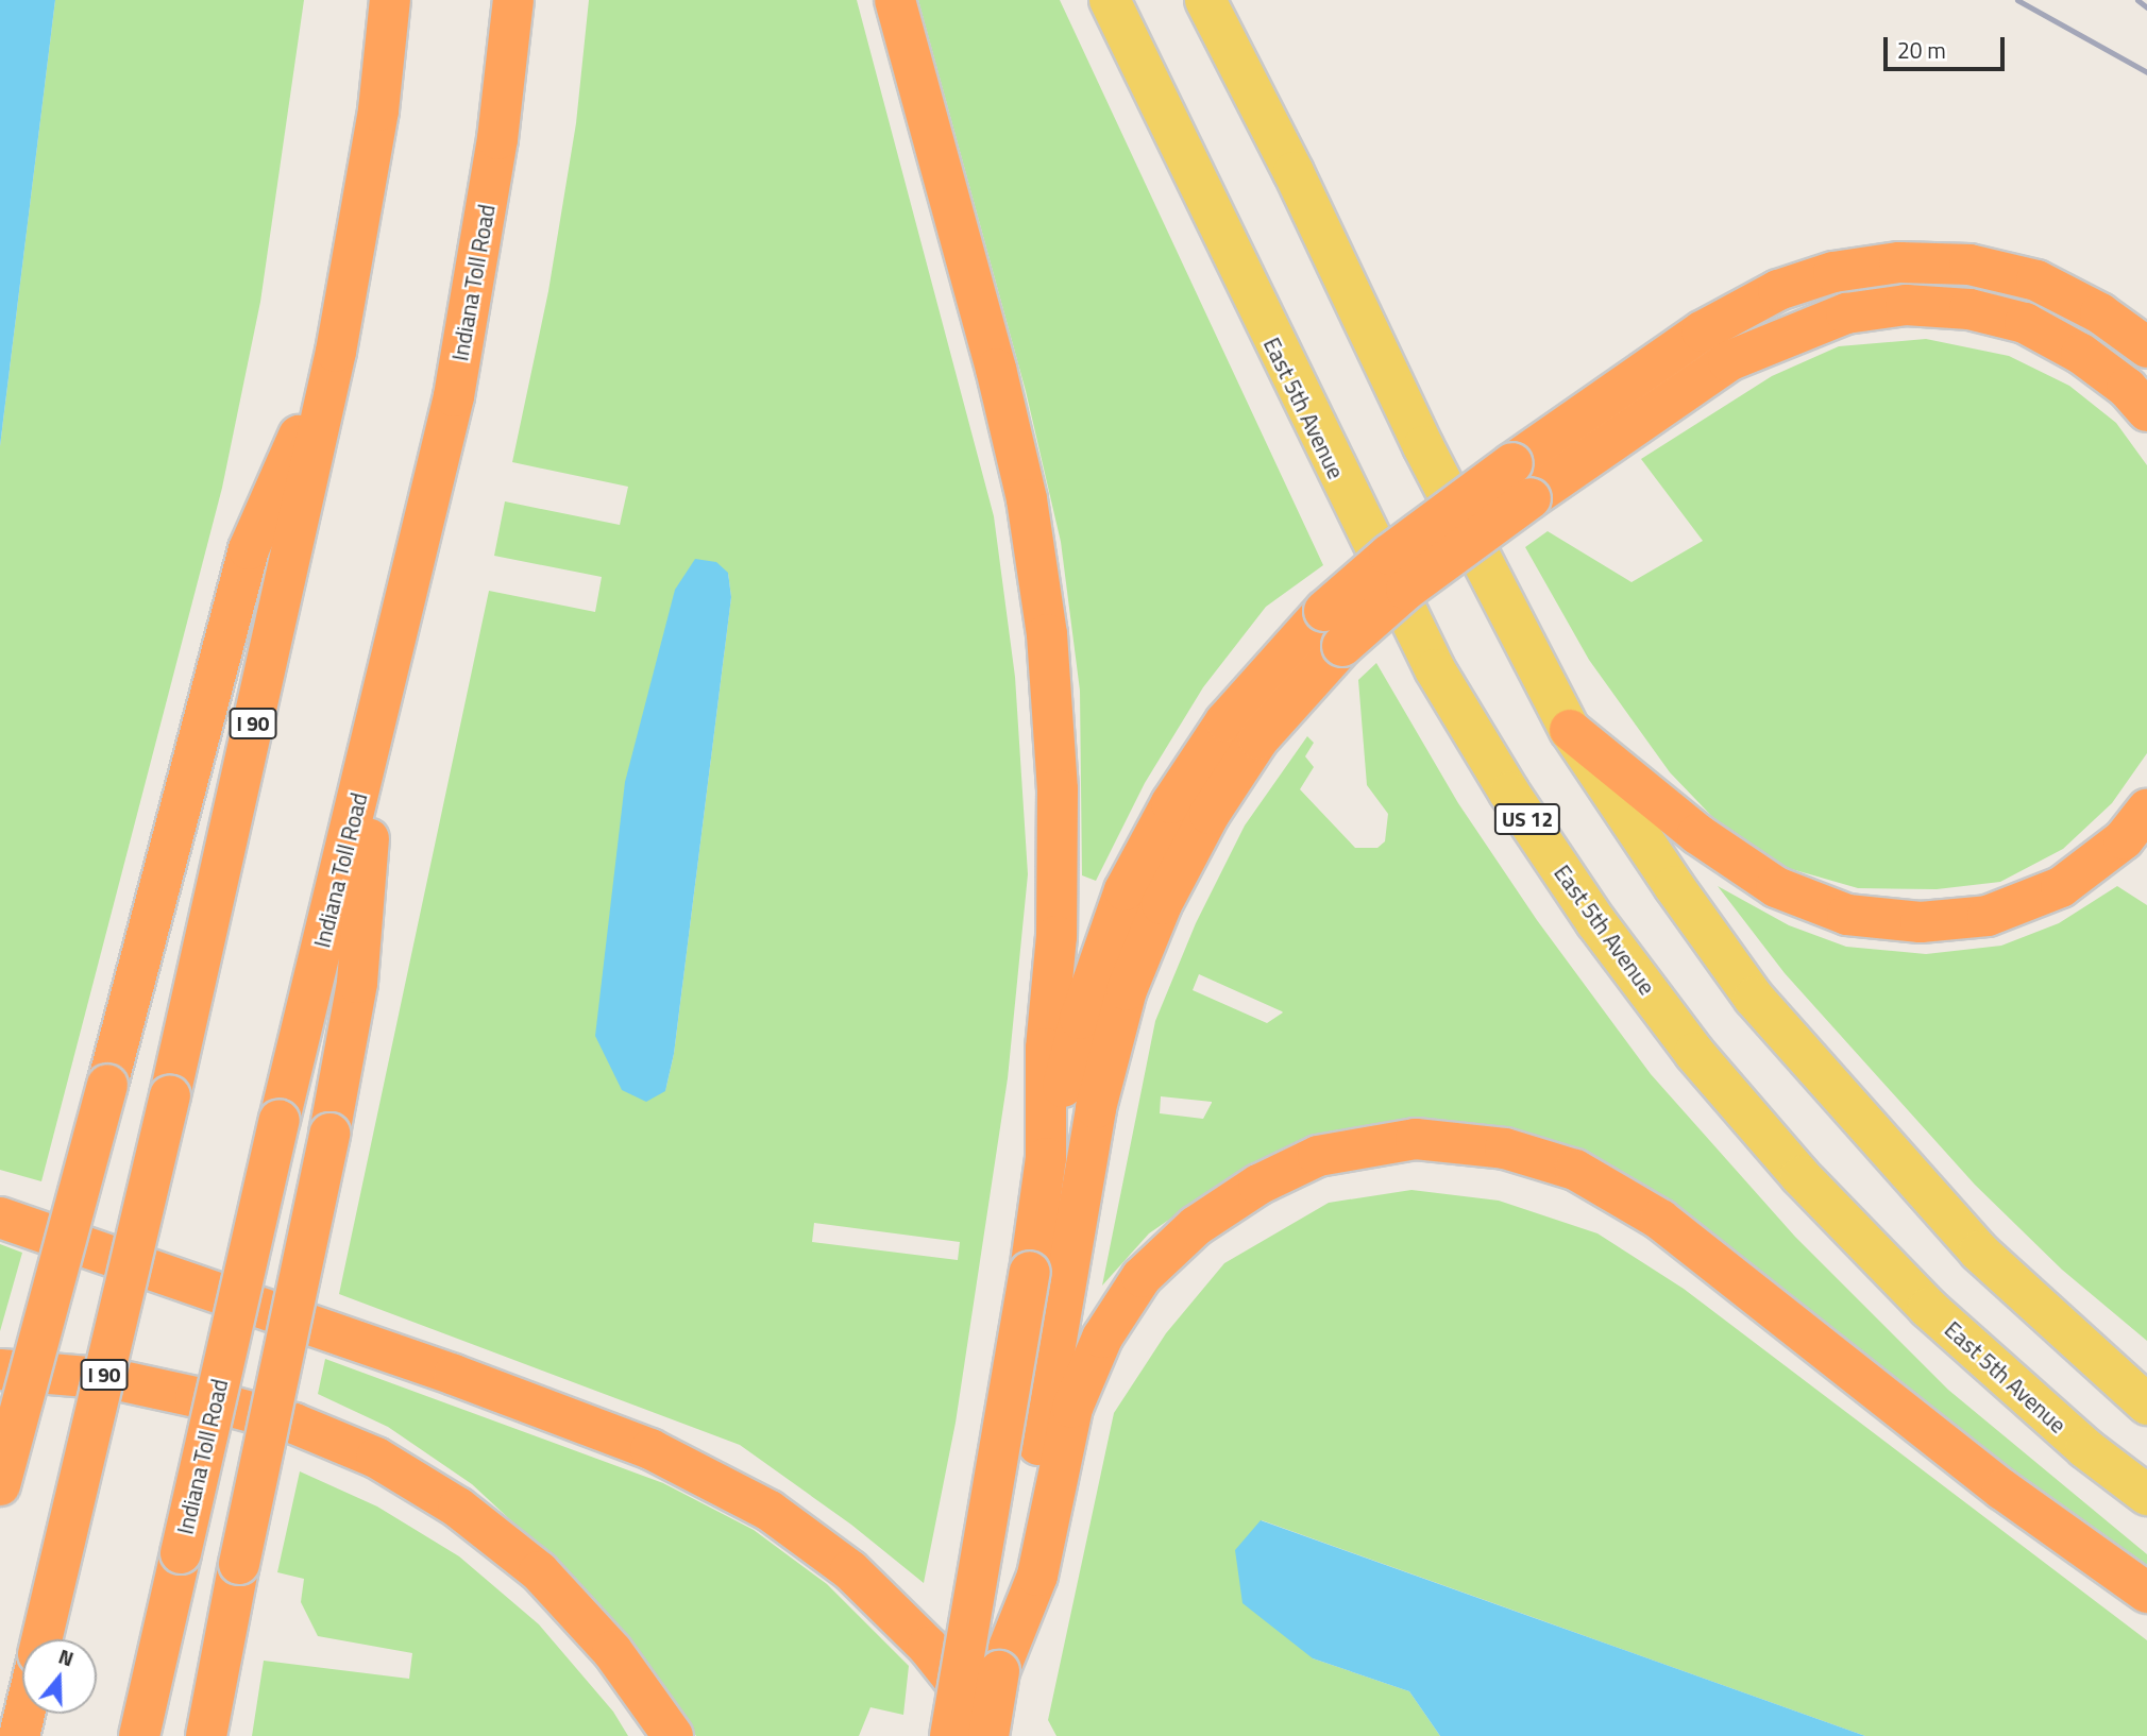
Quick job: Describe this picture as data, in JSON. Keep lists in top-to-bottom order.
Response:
{
  "streets": {
    "highway": ["Indiana Toll Road", "I 90"],
    "main road": ["East 5th Avenue", "US 12"]
  },
  "scale_bar": "20 m",
  "north": "top"
}
